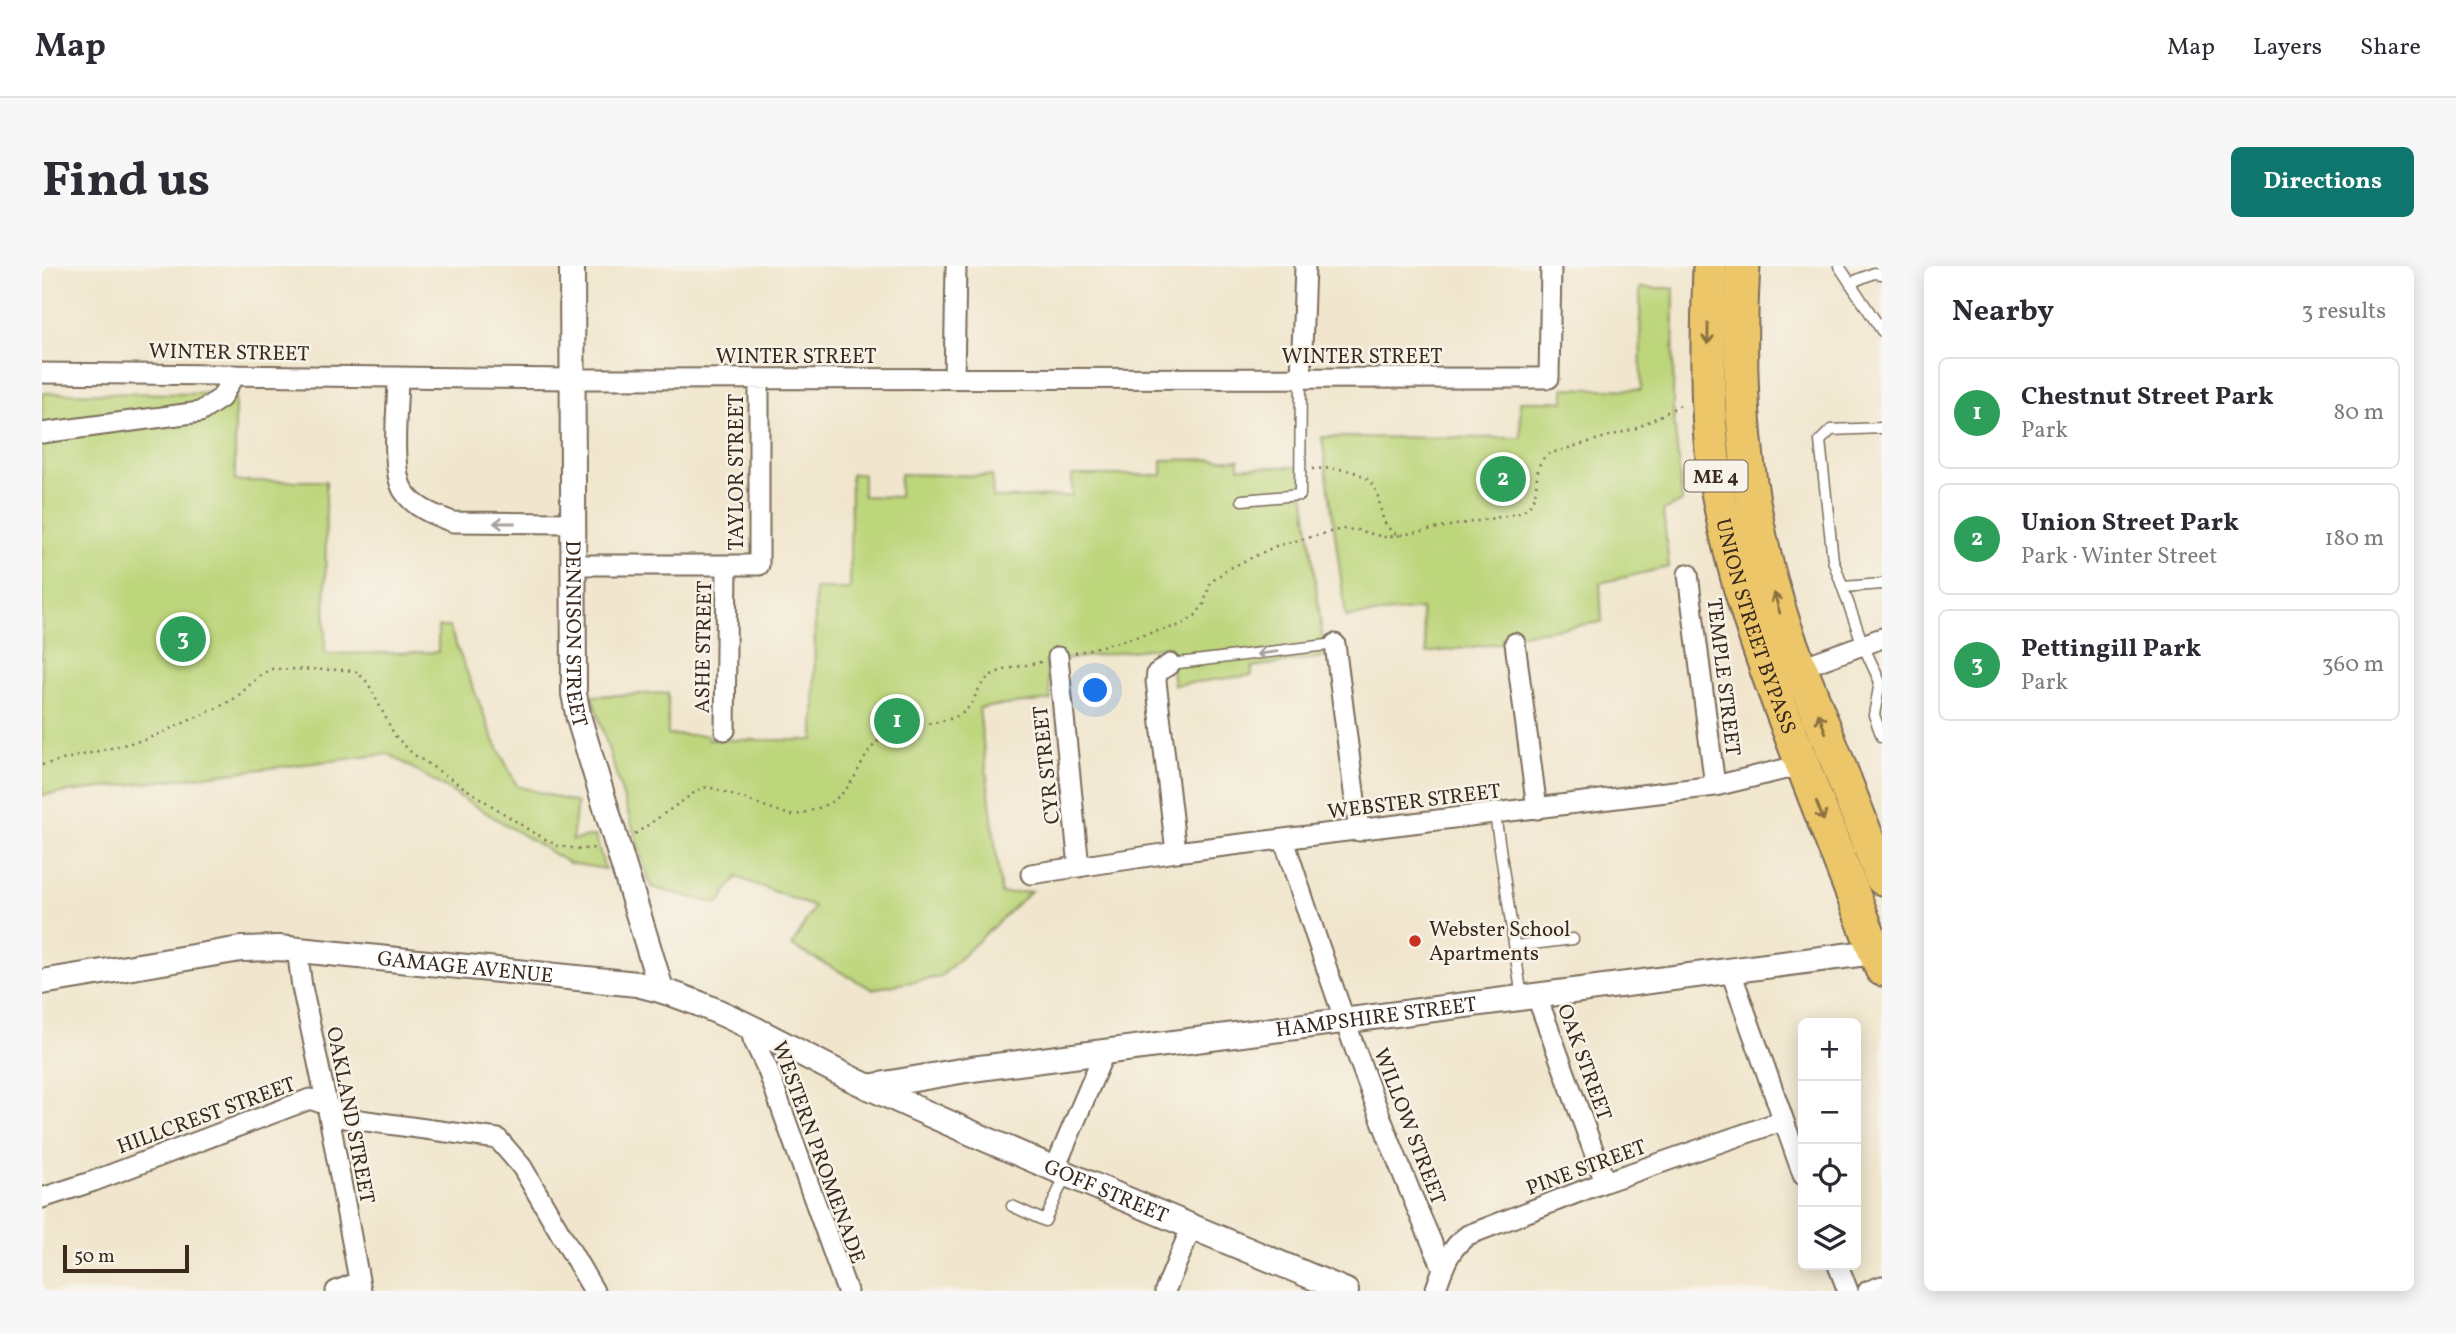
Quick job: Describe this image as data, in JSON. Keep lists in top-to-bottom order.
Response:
{
  "streets": {
    "highway": ["ME 4", "UNION STREET BYPASS"],
    "street": [
      "WINTER STREET",
      "TAYLOR STREET",
      "DENNISON STREET",
      "ASHE STREET",
      "TEMPLE STREET",
      "CYR STREET",
      "WEBSTER STREET",
      "GAMAGE AVENUE",
      "HAMPSHIRE STREET",
      "OAK STREET",
      "HILLCREST STREET",
      "OAKLAND STREET",
      "WILLOW STREET",
      "WESTERN PROMENADE",
      "PINE STREET",
      "GOFF STREET"
    ]
  },
  "crossings": [
    ["WINTER STREET", "TAYLOR STREET"],
    ["WINTER STREET", "DENNISON STREET"],
    ["TAYLOR STREET", "ASHE STREET"],
    ["UNION STREET BYPASS", "WEBSTER STREET"],
    ["UNION STREET BYPASS", "HAMPSHIRE STREET"],
    ["DENNISON STREET", "GAMAGE AVENUE"],
    ["TEMPLE STREET", "WEBSTER STREET"],
    ["CYR STREET", "WEBSTER STREET"],
    ["WEBSTER STREET", "WILLOW STREET"],
    ["GAMAGE AVENUE", "HAMPSHIRE STREET"],
    ["GAMAGE AVENUE", "OAKLAND STREET"],
    ["GAMAGE AVENUE", "WESTERN PROMENADE"],
    ["GAMAGE AVENUE", "GOFF STREET"],
    ["HAMPSHIRE STREET", "OAK STREET"],
    ["HAMPSHIRE STREET", "WILLOW STREET"],
    ["HAMPSHIRE STREET", "GOFF STREET"],
    ["OAK STREET", "PINE STREET"],
    ["HILLCREST STREET", "OAKLAND STREET"],
    ["WILLOW STREET", "PINE STREET"]
  ],
  "places": ["Webster School Apartments"],
  "scale_bar": "50 m",
  "page": {
    "header": "Map",
    "nav": ["Map", "Layers", "Share"],
    "buttons": "Directions",
    "title": "Find us",
    "heading": ["Nearby", "3 results"],
    "list": [
      {
        "mark": "1",
        "name": "Chestnut Street Park",
        "note": "Park",
        "value": "80 m"
      },
      {
        "mark": "2",
        "name": "Union Street Park",
        "note": "Park · Winter Street",
        "value": "180 m"
      },
      {
        "mark": "3",
        "name": "Pettingill Park",
        "note": "Park",
        "value": "360 m"
      }
    ],
    "pins": ["2", "3", "1"],
    "map_buttons": ["+", "−"],
    "scale": "50 m"
  }
}
